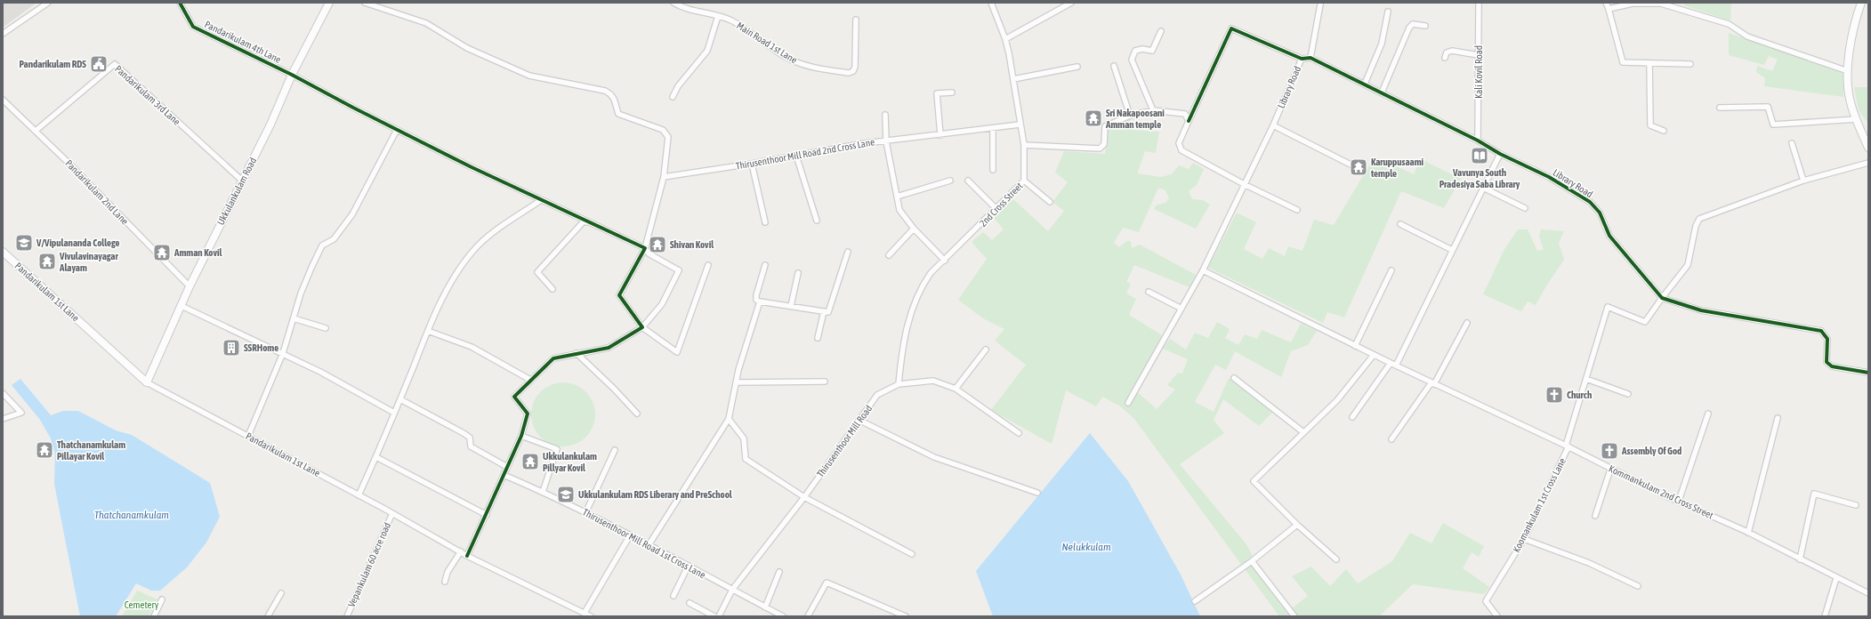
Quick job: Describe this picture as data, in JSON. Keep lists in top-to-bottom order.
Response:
{
  "streets": {
    "street": [
      "Pandarikulam 4th Lane",
      "Main Road 1st Lane",
      "Kali Kovil Road",
      "Library Road",
      "Pandarikulam 3rd Lane",
      "Thirusenthoor Mill Road 2nd Cross Lane",
      "Ukkulankulam Road",
      "Pandarikulam 2nd Lane",
      "2nd Cross Street",
      "Pandarikulam 1st Lane",
      "Thirusenthoor Mill Road",
      "Kommankulam 2nd Cross Street",
      "Koomankulam 1st Cross Lane",
      "Thirusenthoor Mill Road 1st Cross Lane",
      "Vepankulam 60 acre road"
    ]
  },
  "crossings": [
    ["Pandarikulam 4th Lane", "Ukkulankulam Road"],
    ["Kali Kovil Road", "Library Road"],
    ["Library Road", "Kommankulam 2nd Cross Street"],
    ["Library Road", "Koomankulam 1st Cross Lane"],
    ["Pandarikulam 3rd Lane", "Ukkulankulam Road"],
    ["Pandarikulam 3rd Lane", "Pandarikulam 2nd Lane"],
    ["Thirusenthoor Mill Road 2nd Cross Lane", "2nd Cross Street"],
    ["Ukkulankulam Road", "Pandarikulam 2nd Lane"],
    ["Ukkulankulam Road", "Pandarikulam 1st Lane"],
    ["2nd Cross Street", "Thirusenthoor Mill Road"],
    ["Pandarikulam 1st Lane", "Vepankulam 60 acre road"],
    ["Thirusenthoor Mill Road", "Thirusenthoor Mill Road 1st Cross Lane"],
    ["Kommankulam 2nd Cross Street", "Koomankulam 1st Cross Lane"]
  ],
  "water": ["Thatchanamkulam", "Nelukkulam"],
  "parks": ["Cemetery"],
  "places": {
    "public building": ["Pandarikulam RDS"],
    "temple": [
      "Sri Nakapoosani Amman temple",
      "Karuppusaami temple",
      "Shivan Kovil",
      "Amman Kovil",
      "Vivulavinayagar Alayam",
      "Thatchanamkulam Pillayar Kovil",
      "Ukkulankulam Pillyar Kovil"
    ],
    "library": ["Vavunya South Pradesiya Saba Library"],
    "school or university": ["V/Vipulananda College", "Ukkulankulam RDS Liberary and PreSchool"],
    "building": ["SSRHome"],
    "church": ["Church", "Assembly Of God"]
  }
}
